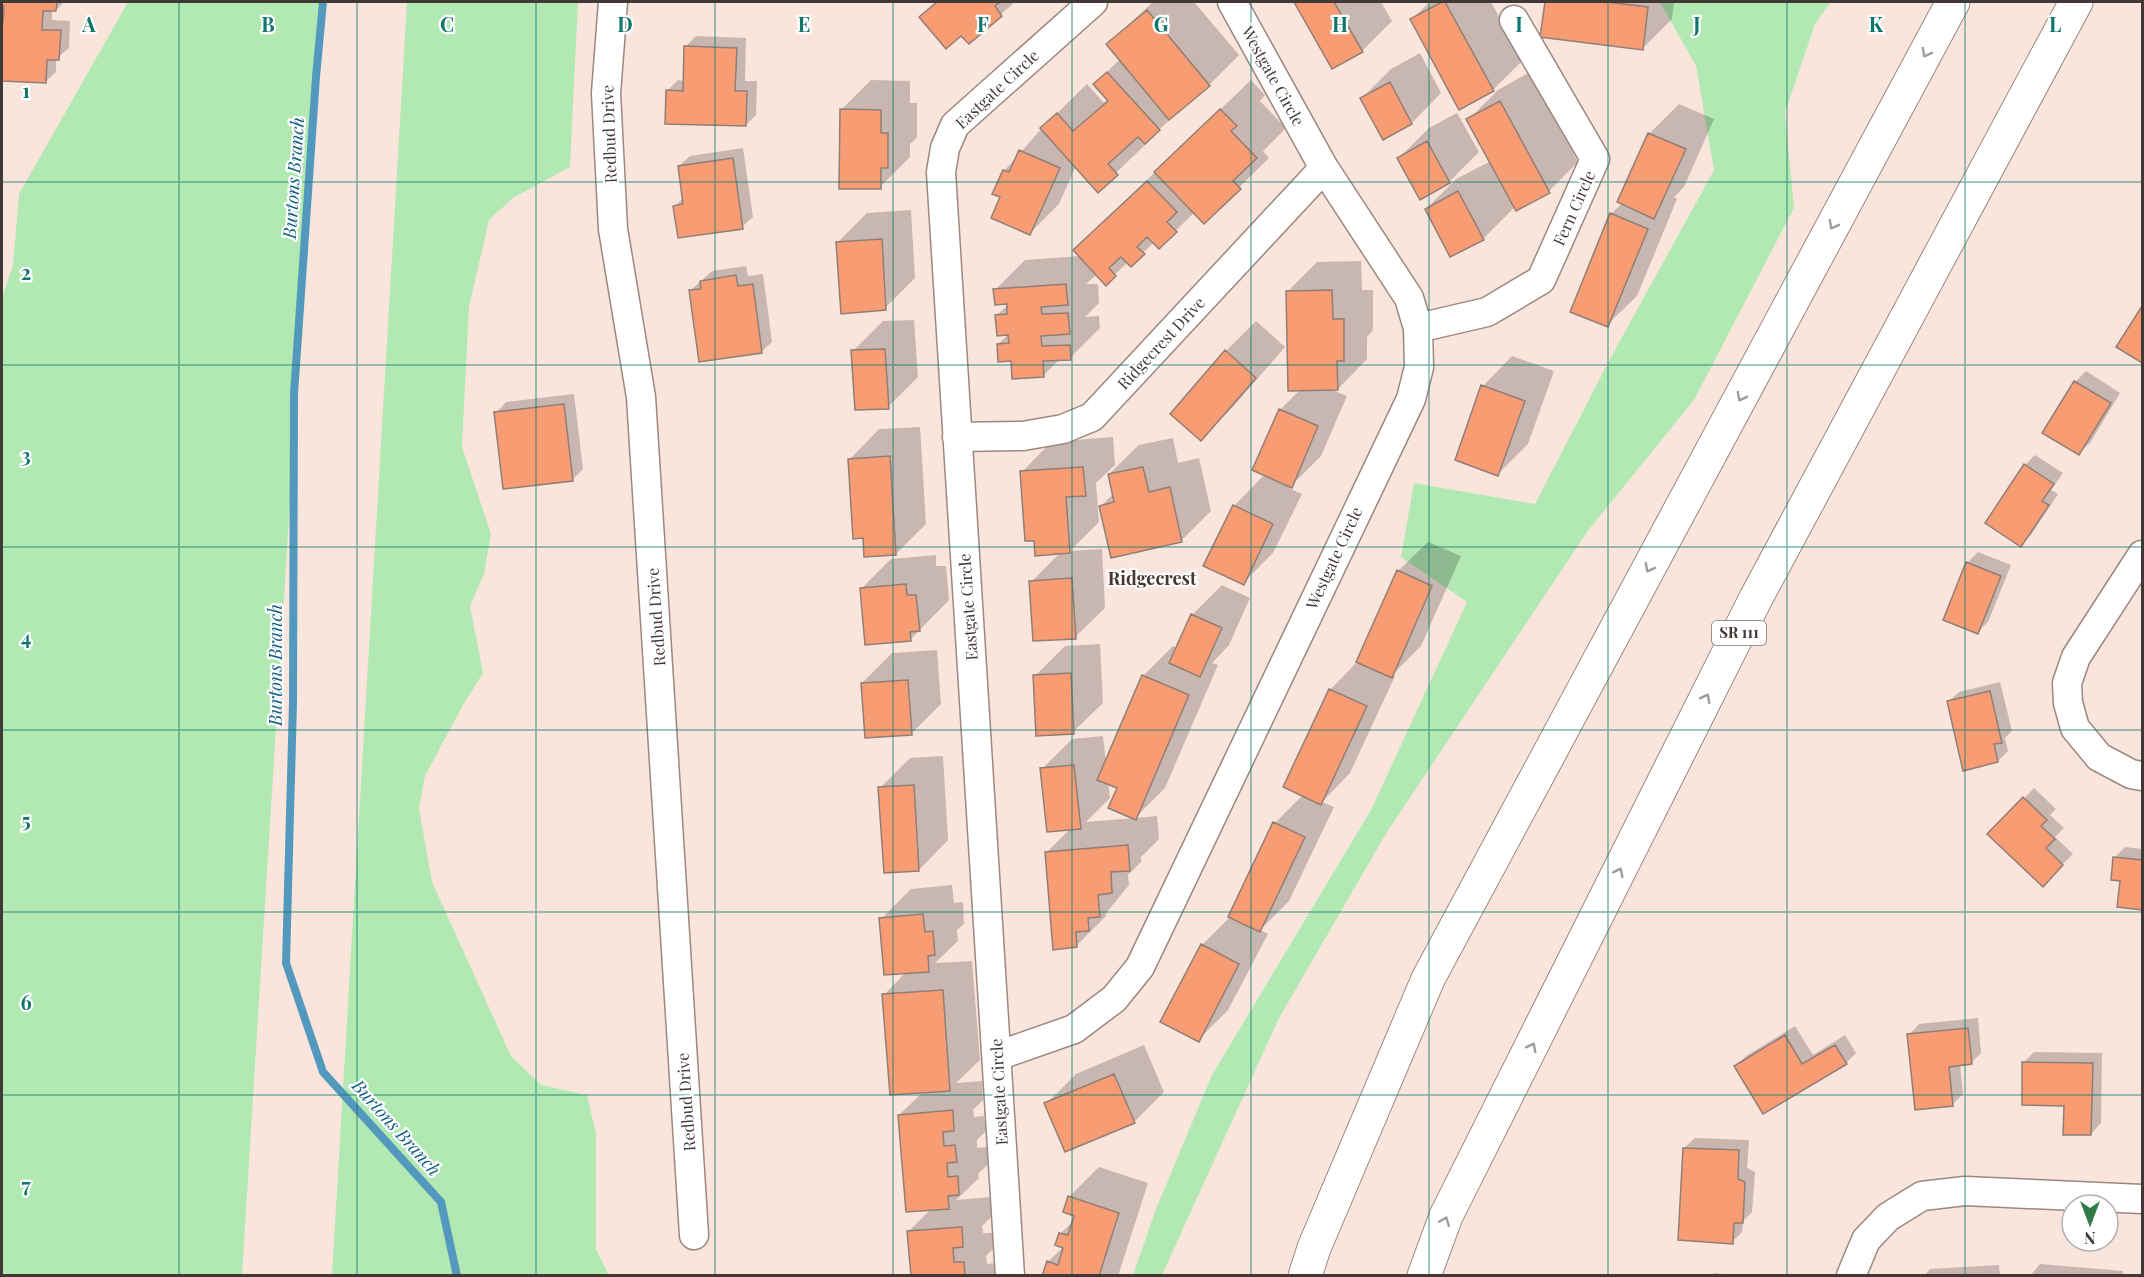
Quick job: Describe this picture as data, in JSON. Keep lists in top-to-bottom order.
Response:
{
  "streets": {
    "highway": ["SR 111"],
    "street": [
      "Westgate Circle",
      "Eastgate Circle",
      "Redbud Drive",
      "Fern Circle",
      "Ridgecrest Drive"
    ]
  },
  "crossings": [
    ["Westgate Circle", "Eastgate Circle"],
    ["Westgate Circle", "Fern Circle"],
    ["Westgate Circle", "Ridgecrest Drive"],
    ["Eastgate Circle", "Ridgecrest Drive"]
  ],
  "districts": ["Ridgecrest"],
  "water": ["Burtons Branch"],
  "north": "bottom",
  "grid": {
    "columns": [
      "A",
      "B",
      "C",
      "D",
      "E",
      "F",
      "G",
      "H",
      "I",
      "J",
      "K",
      "L"
    ],
    "rows": [
      "1",
      "2",
      "3",
      "4",
      "5",
      "6",
      "7"
    ]
  }
}
